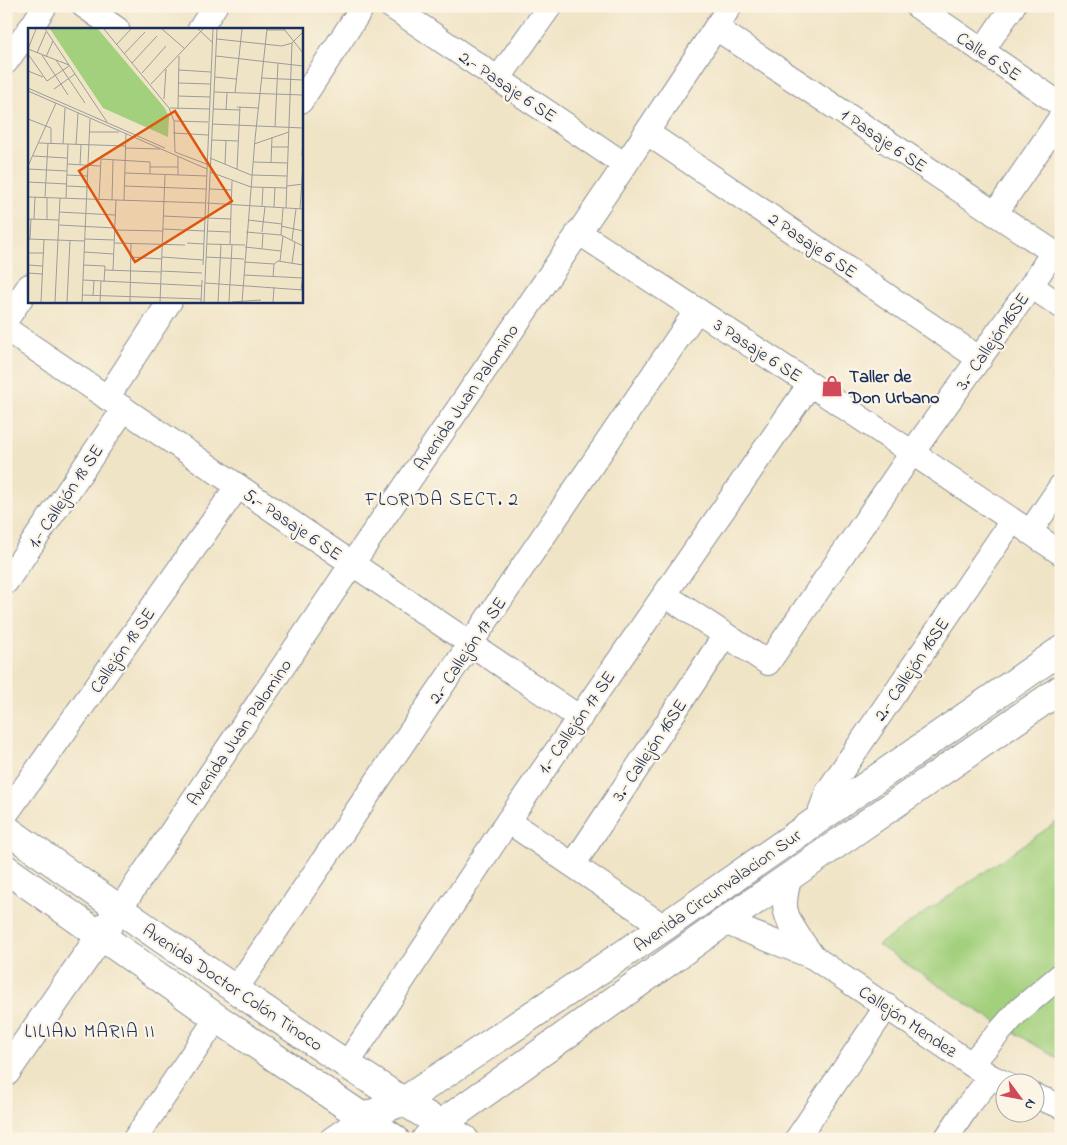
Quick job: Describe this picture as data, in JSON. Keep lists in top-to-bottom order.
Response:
{
  "streets": {
    "main road": ["Avenida Juan Palomino", "Avenida Circunvalacion Sur", "Avenida Doctor Colón Tinoco"],
    "street": [
      "Calle 6 SE",
      "2.- Pasaje 6 SE",
      "1 Pasaje 6 SE",
      "2 Pasaje 6 SE",
      "3.- Callejón16SE",
      "3 Pasaje 6 SE",
      "1.- Callejón 18 SE",
      "5.- Pasaje 6 SE",
      "Callejón 18 SE",
      "2.- Callejón 17 SE",
      "2.- Callejón 16SE",
      "1.- Callejón 17 SE",
      "3.- Callejón 16SE",
      "Callejón Mendez"
    ]
  },
  "crossings": [
    ["2.- Pasaje 6 SE", "Avenida Juan Palomino"],
    ["1 Pasaje 6 SE", "3.- Callejón16SE"],
    ["1 Pasaje 6 SE", "Avenida Juan Palomino"],
    ["2 Pasaje 6 SE", "3.- Callejón16SE"],
    ["2 Pasaje 6 SE", "Avenida Juan Palomino"],
    ["3.- Callejón16SE", "3 Pasaje 6 SE"],
    ["3 Pasaje 6 SE", "Avenida Juan Palomino"],
    ["3 Pasaje 6 SE", "2.- Callejón 17 SE"],
    ["3 Pasaje 6 SE", "2.- Callejón 16SE"],
    ["3 Pasaje 6 SE", "1.- Callejón 17 SE"],
    ["Avenida Juan Palomino", "5.- Pasaje 6 SE"],
    ["Avenida Juan Palomino", "Avenida Doctor Colón Tinoco"],
    ["1.- Callejón 18 SE", "5.- Pasaje 6 SE"],
    ["5.- Pasaje 6 SE", "Callejón 18 SE"],
    ["5.- Pasaje 6 SE", "2.- Callejón 17 SE"],
    ["5.- Pasaje 6 SE", "1.- Callejón 17 SE"],
    ["2.- Callejón 17 SE", "Avenida Doctor Colón Tinoco"],
    ["2.- Callejón 16SE", "Avenida Circunvalacion Sur"],
    ["1.- Callejón 17 SE", "Avenida Doctor Colón Tinoco"],
    ["Avenida Circunvalacion Sur", "Avenida Doctor Colón Tinoco"],
    ["Avenida Circunvalacion Sur", "Callejón Mendez"]
  ],
  "districts": ["FLORIDA SECT. 2", "LILIAN MARIA II"],
  "places": {
    "shop": ["Taller de Don Urbano"]
  },
  "north": "bottom right"
}
